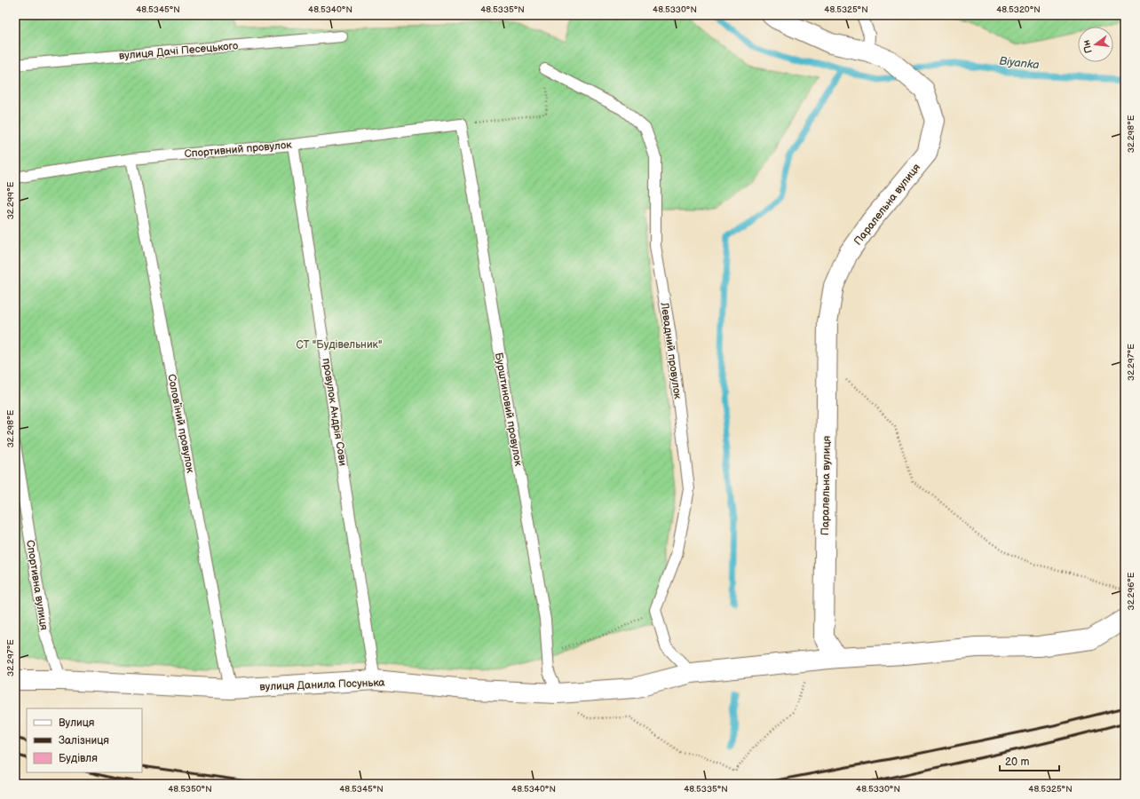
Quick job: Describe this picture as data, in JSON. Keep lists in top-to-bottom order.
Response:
{
  "streets": {
    "street": ["Паралельна вулиця", "вулиця Данила Посунька"],
    "lane": [
      "вулиця Дачі Песецького",
      "Спортивний провулок",
      "Левадний провулок",
      "Бурштиновий провулок",
      "провулок Андрія Сови",
      "Соловʼїний провулок",
      "Спортивна вулиця"
    ]
  },
  "crossings": [
    ["Спортивний провулок", "Бурштиновий провулок"],
    ["Спортивний провулок", "провулок Андрія Сови"],
    ["Спортивний провулок", "Соловʼїний провулок"],
    ["Паралельна вулиця", "вулиця Данила Посунька"],
    ["Бурштиновий провулок", "вулиця Данила Посунька"],
    ["провулок Андрія Сови", "вулиця Данила Посунька"],
    ["Соловʼїний провулок", "вулиця Данила Посунька"],
    ["Спортивна вулиця", "вулиця Данила Посунька"]
  ],
  "water": ["Biyanka"],
  "parks": ["СТ \"Будівельник\""],
  "legend": ["Вулиця", "Залізниця", "Будівля"],
  "scale_bar": "20 m",
  "north": "left",
  "coordinates": [
    "48.5345°N",
    "48.5340°N",
    "48.5335°N",
    "48.5330°N",
    "48.5325°N",
    "48.5320°N",
    "32.298°E",
    "32.299°E",
    "32.297°E",
    "32.296°E",
    "48.5350°N"
  ]
}
